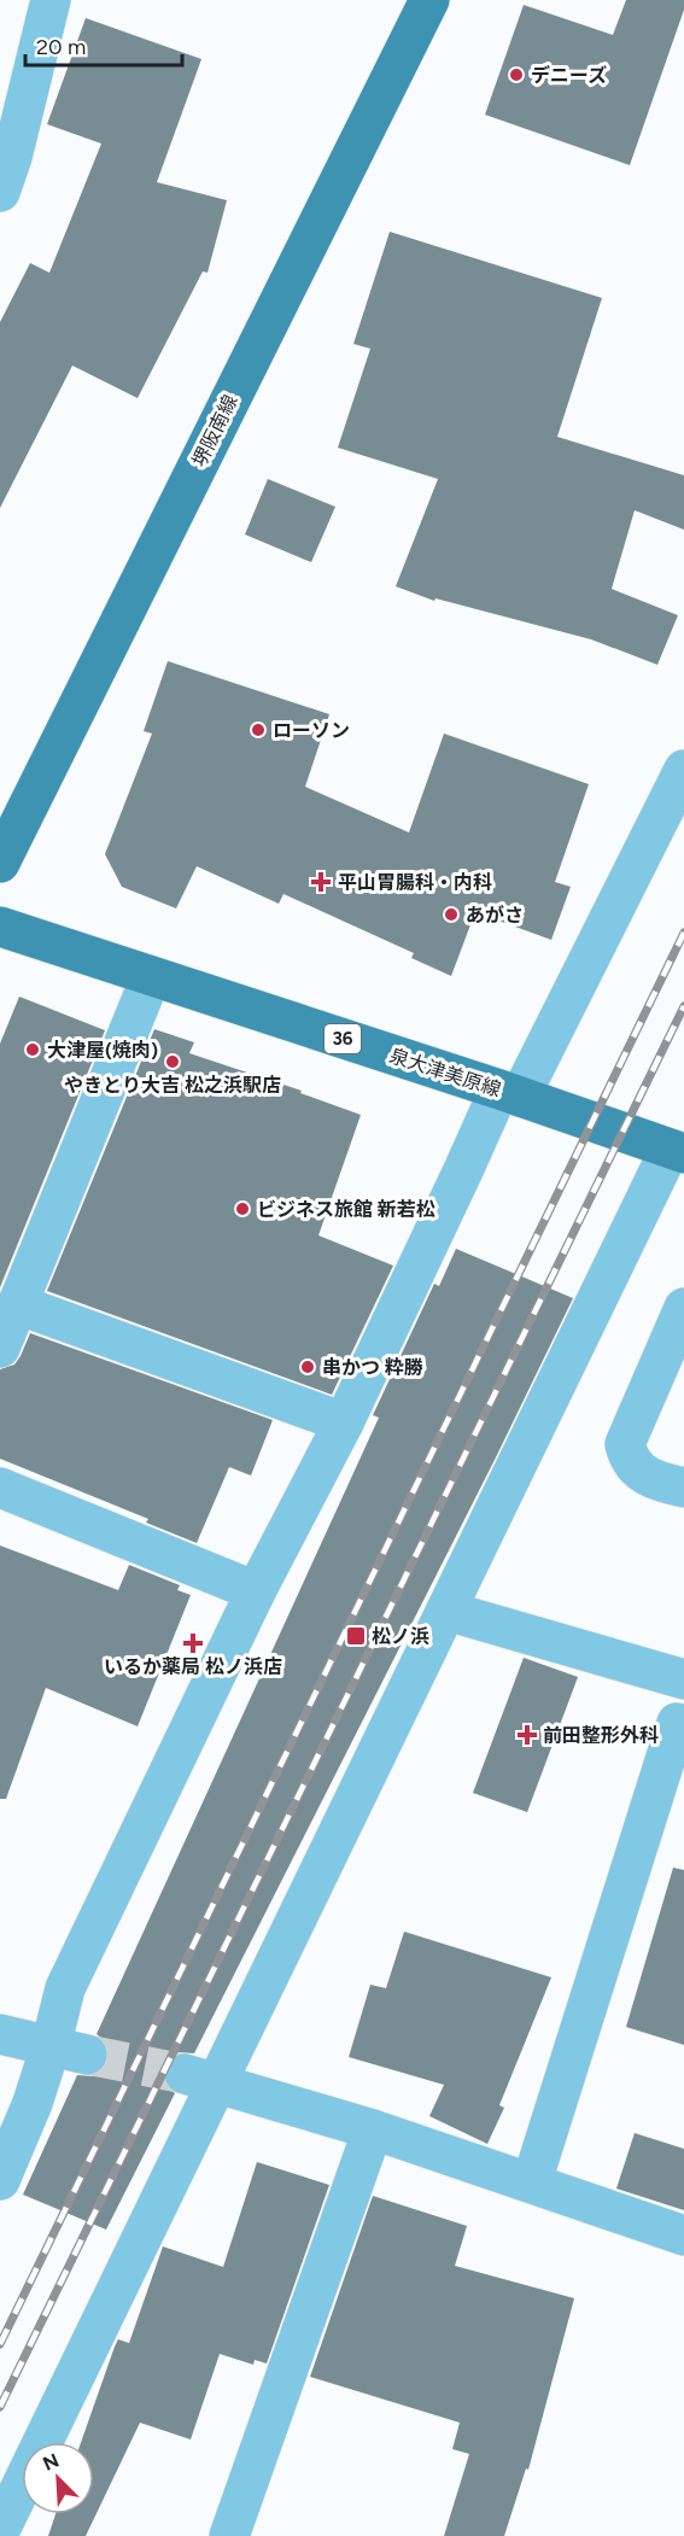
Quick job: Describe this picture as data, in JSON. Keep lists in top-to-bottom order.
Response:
{
  "streets": {
    "main road": ["堺阪南線", "36", "泉大津美原線"]
  },
  "places": {
    "other": [
      "デニーズ",
      "ローソン",
      "あがさ",
      "大津屋(焼肉)",
      "やきとり大吉 松之浜駅店",
      "ビジネス旅館 新若松",
      "串かつ 粋勝"
    ],
    "health": ["平山胃腸科・内科", "いるか薬局 松ノ浜店", "前田整形外科"],
    "transit": ["松ノ浜"]
  },
  "scale_bar": "20 m",
  "north": "top left"
}
